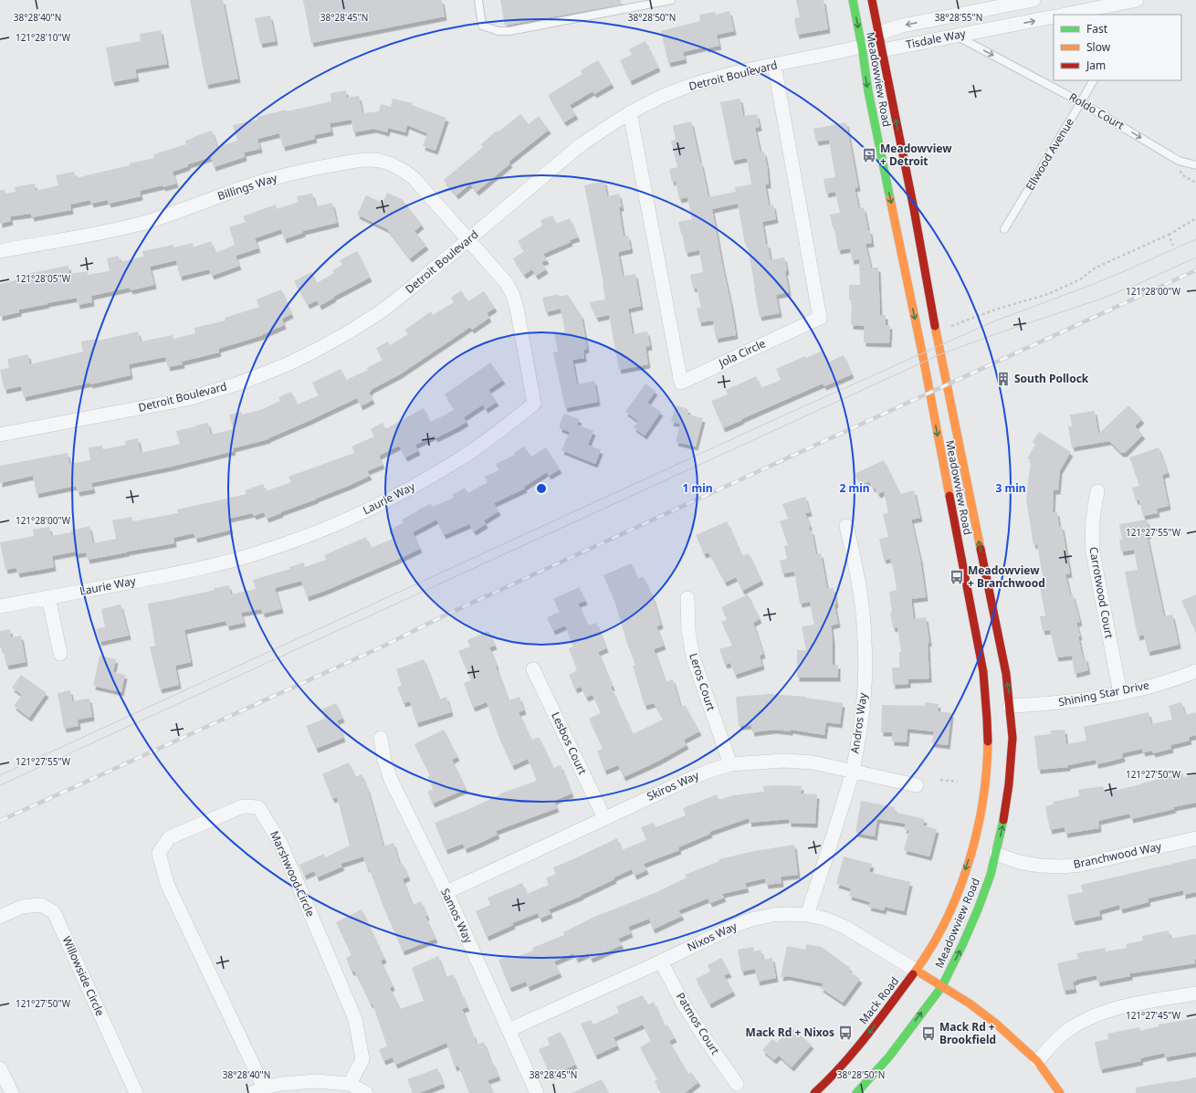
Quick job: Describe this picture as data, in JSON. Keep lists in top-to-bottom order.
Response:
{
  "streets": {
    "main road": ["Meadowview Road", "Mack Road"],
    "street": [
      "Tisdale Way",
      "Detroit Boulevard",
      "Billings Way",
      "Jola Circle",
      "Laurie Way",
      "Carrotwood Court",
      "Leros Court",
      "Shining Star Drive",
      "Andros Way",
      "Lesbos Court",
      "Skiros Way",
      "Branchwood Way",
      "Marshwood Circle",
      "Samos Way",
      "Nixos Way",
      "Willowside Circle",
      "Patmos Court"
    ],
    "lane": ["Roldo Court", "Ellwood Avenue"]
  },
  "crossings": [
    ["Tisdale Way", "Detroit Boulevard"],
    ["Tisdale Way", "Meadowview Road"],
    ["Tisdale Way", "Roldo Court"],
    ["Detroit Boulevard", "Meadowview Road"],
    ["Detroit Boulevard", "Billings Way"],
    ["Detroit Boulevard", "Jola Circle"],
    ["Detroit Boulevard", "Laurie Way"],
    ["Meadowview Road", "Shining Star Drive"],
    ["Meadowview Road", "Branchwood Way"],
    ["Meadowview Road", "Nixos Way"],
    ["Meadowview Road", "Mack Road"],
    ["Roldo Court", "Ellwood Avenue"],
    ["Billings Way", "Laurie Way"],
    ["Carrotwood Court", "Shining Star Drive"],
    ["Leros Court", "Skiros Way"],
    ["Andros Way", "Skiros Way"],
    ["Andros Way", "Nixos Way"],
    ["Lesbos Court", "Skiros Way"],
    ["Skiros Way", "Samos Way"],
    ["Samos Way", "Nixos Way"],
    ["Nixos Way", "Mack Road"],
    ["Nixos Way", "Patmos Court"]
  ],
  "one_way": ["Roldo Court"],
  "places": {
    "bus stop": [
      "Meadowview + Detroit",
      "Meadowview + Branchwood",
      "Mack Rd + Nixos",
      "Mack Rd + Brookfield"
    ],
    "building": ["South Pollock"]
  },
  "legend": ["Fast", "Slow", "Jam"],
  "coordinates": [
    "38°28'40\"N",
    "38°28'45\"N",
    "38°28'50\"N",
    "38°28'55\"N",
    "121°28'10\"W",
    "121°28'05\"W",
    "121°28'00\"W",
    "121°27'55\"W",
    "121°27'50\"W",
    "121°27'45\"W"
  ],
  "rings": ["1 min", "2 min", "3 min"]
}
